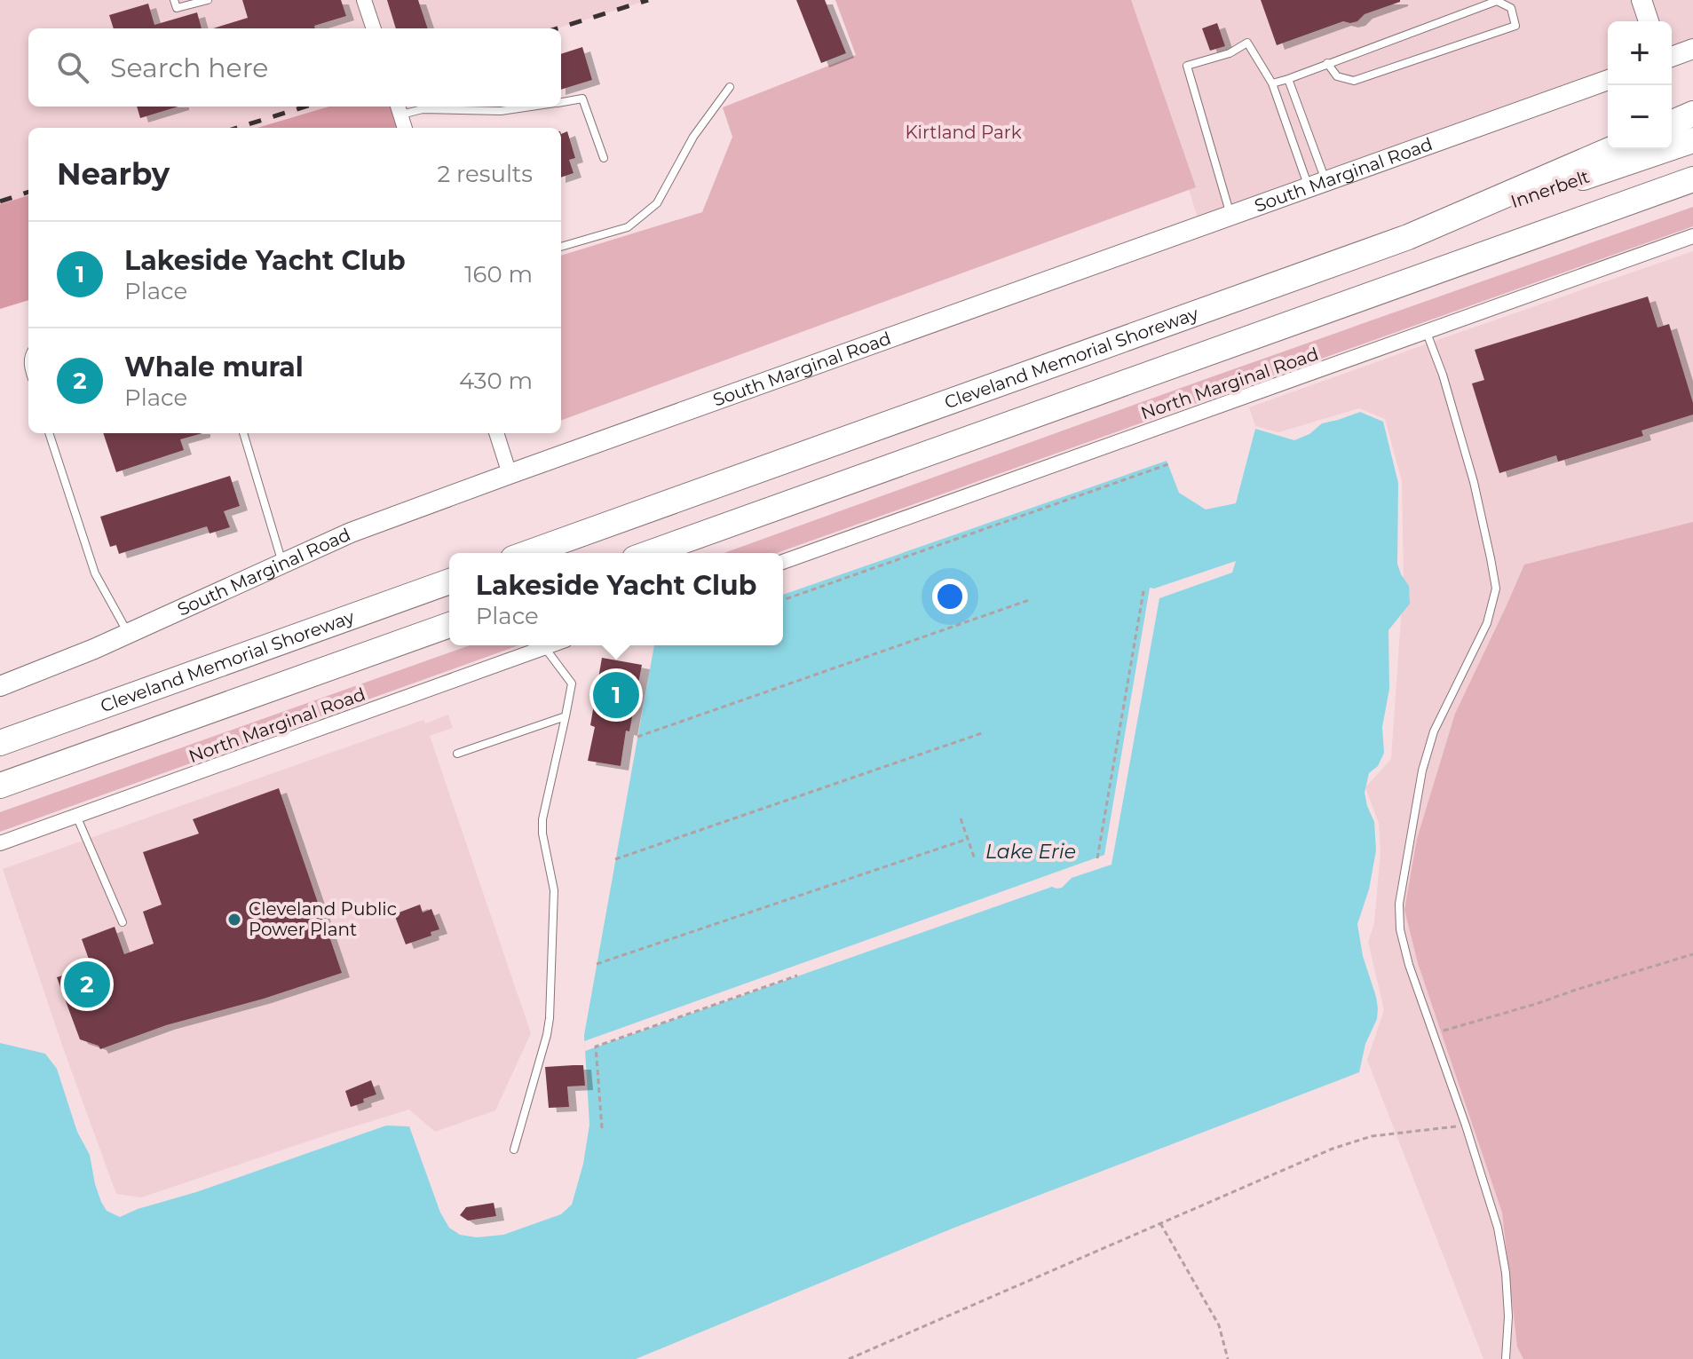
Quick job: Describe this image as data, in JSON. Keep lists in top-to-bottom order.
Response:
{
  "streets": {
    "highway": ["Innerbelt", "Cleveland Memorial Shoreway"],
    "street": ["South Marginal Road", "North Marginal Road"]
  },
  "crossings": [
    ["Innerbelt", "Cleveland Memorial Shoreway"]
  ],
  "water": ["Lake Erie"],
  "parks": ["Kirtland Park"],
  "places": ["Cleveland Public Power Plant"],
  "page": {
    "map_buttons": ["+", "−"],
    "search": "Search here",
    "heading": ["Nearby", "2 results"],
    "list": [
      {
        "mark": "1",
        "name": "Lakeside Yacht Club",
        "note": "Place",
        "value": "160 m"
      },
      {
        "mark": "2",
        "name": "Whale mural",
        "note": "Place",
        "value": "430 m"
      }
    ],
    "popup": ["Lakeside Yacht Club", "Place"],
    "pins": ["1", "2"]
  }
}
